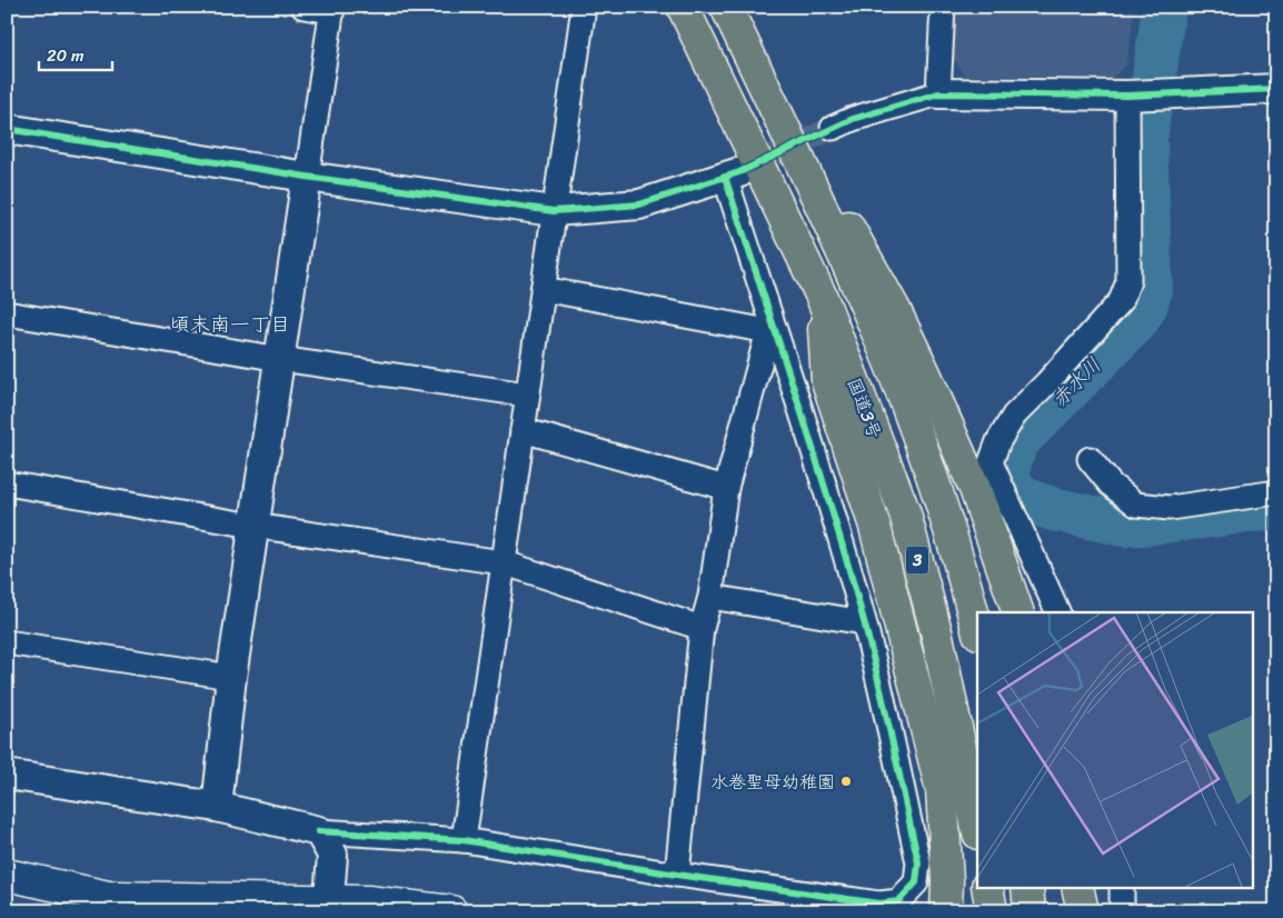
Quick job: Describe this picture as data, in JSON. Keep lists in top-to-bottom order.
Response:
{
  "streets": {
    "highway": ["国道3号", "3"]
  },
  "districts": ["頃末南一丁目"],
  "water": ["赤水川"],
  "places": ["水巻聖母幼稚園"],
  "scale_bar": "20 m"
}
